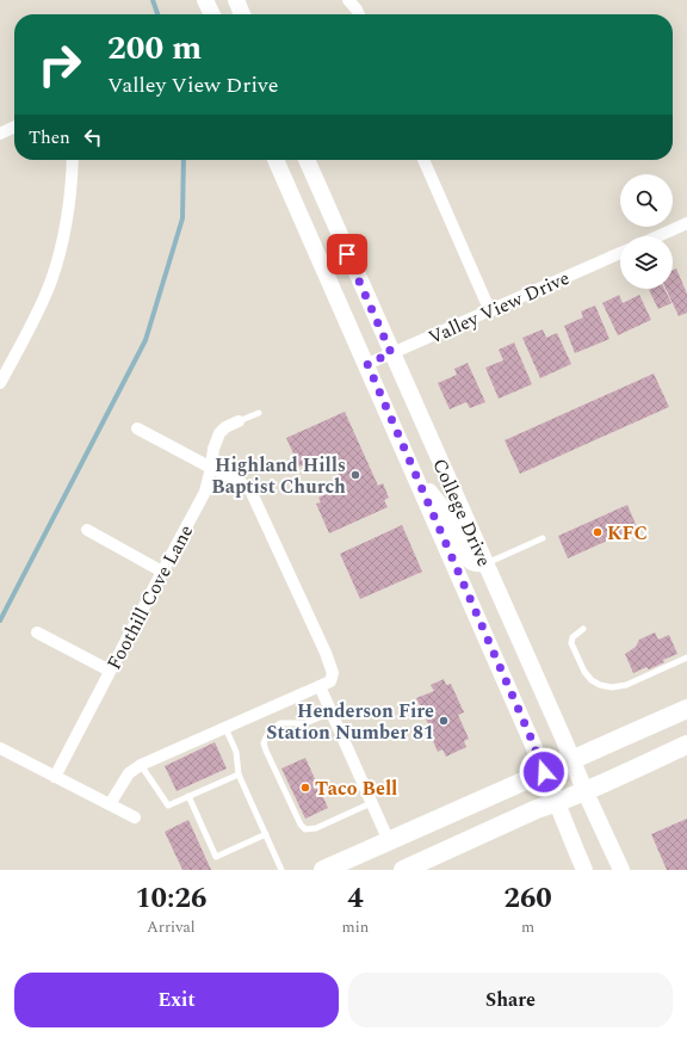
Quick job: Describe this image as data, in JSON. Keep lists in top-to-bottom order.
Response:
{
  "streets": {
    "main road": ["College Drive"],
    "street": ["Valley View Drive", "Foothill Cove Lane"]
  },
  "crossings": [
    ["Valley View Drive", "College Drive"]
  ],
  "places": [
    "Highland Hills Baptist Church",
    "KFC",
    "Henderson Fire Station Number 81",
    "Taco Bell"
  ],
  "page": {
    "turn": ["200 m", "Valley View Drive"],
    "then": "Then",
    "eta": [
      "10:26",
      "Arrival",
      "4",
      "min",
      "260",
      "m"
    ],
    "buttons": ["Exit", "Share"]
  }
}
